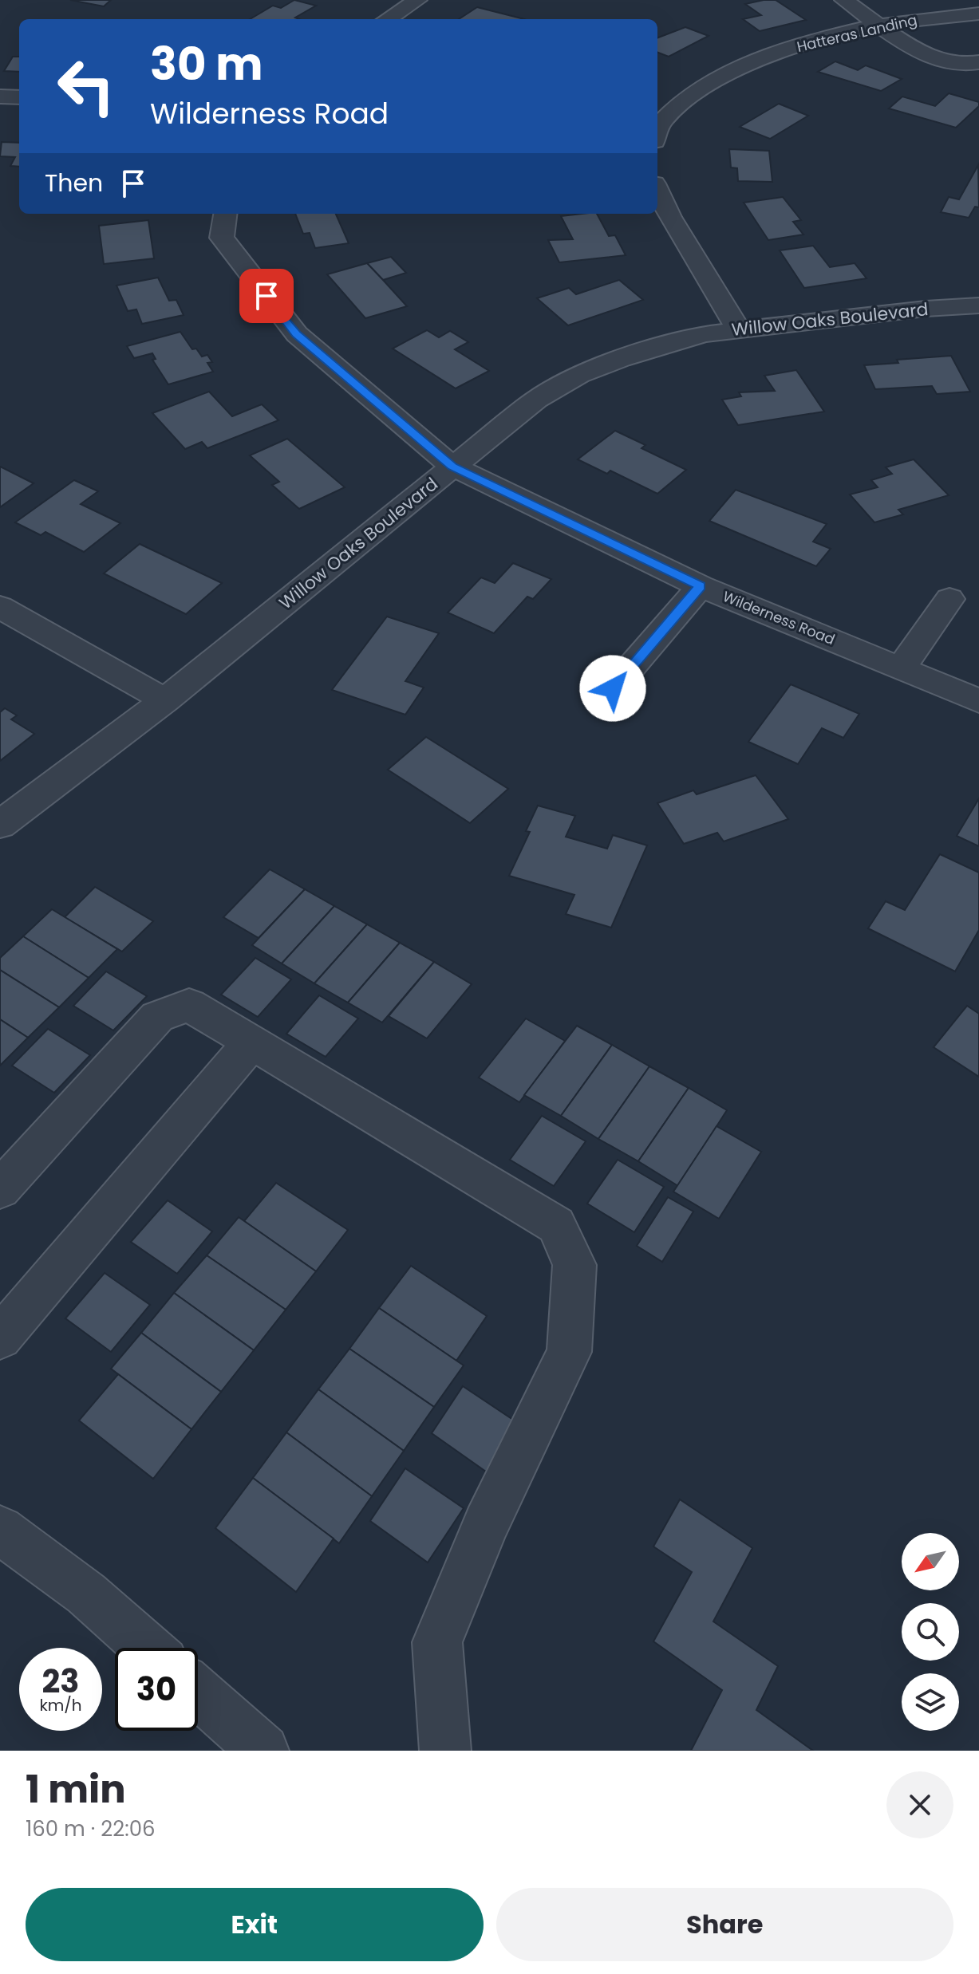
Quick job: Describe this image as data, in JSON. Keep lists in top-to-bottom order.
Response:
{
  "streets": {
    "street": ["Hatteras Landing", "Willow Oaks Boulevard", "Wilderness Road"]
  },
  "crossings": [
    ["Willow Oaks Boulevard", "Wilderness Road"]
  ],
  "north": "bottom left",
  "page": {
    "turn": ["30 m", "Wilderness Road"],
    "then": "Then",
    "speed": "23 km/h",
    "limit": "30",
    "heading": ["1 min", "160 m · 22:06"],
    "buttons": ["Exit", "Share"]
  }
}
